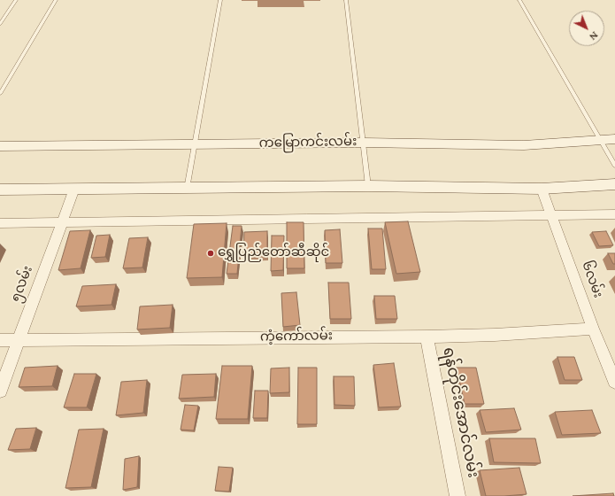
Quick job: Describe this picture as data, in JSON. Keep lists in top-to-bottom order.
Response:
{
  "streets": {
    "main road": ["ကမြောကင်းလမ်း"],
    "street": [
      "၆လမ်း",
      "၅လမ်း",
      "ကံ့ကော်လမ်း",
      "ရန်တိုင်းအောင်လမ်း"
    ]
  },
  "crossings": [
    ["၆လမ်း", "ကံ့ကော်လမ်း"],
    ["၅လမ်း", "ကံ့ကော်လမ်း"],
    ["ကံ့ကော်လမ်း", "ရန်တိုင်းအောင်လမ်း"]
  ],
  "places": ["ရွှေပြည်တော်ဆီဆိုင်"],
  "north": "bottom right"
}
